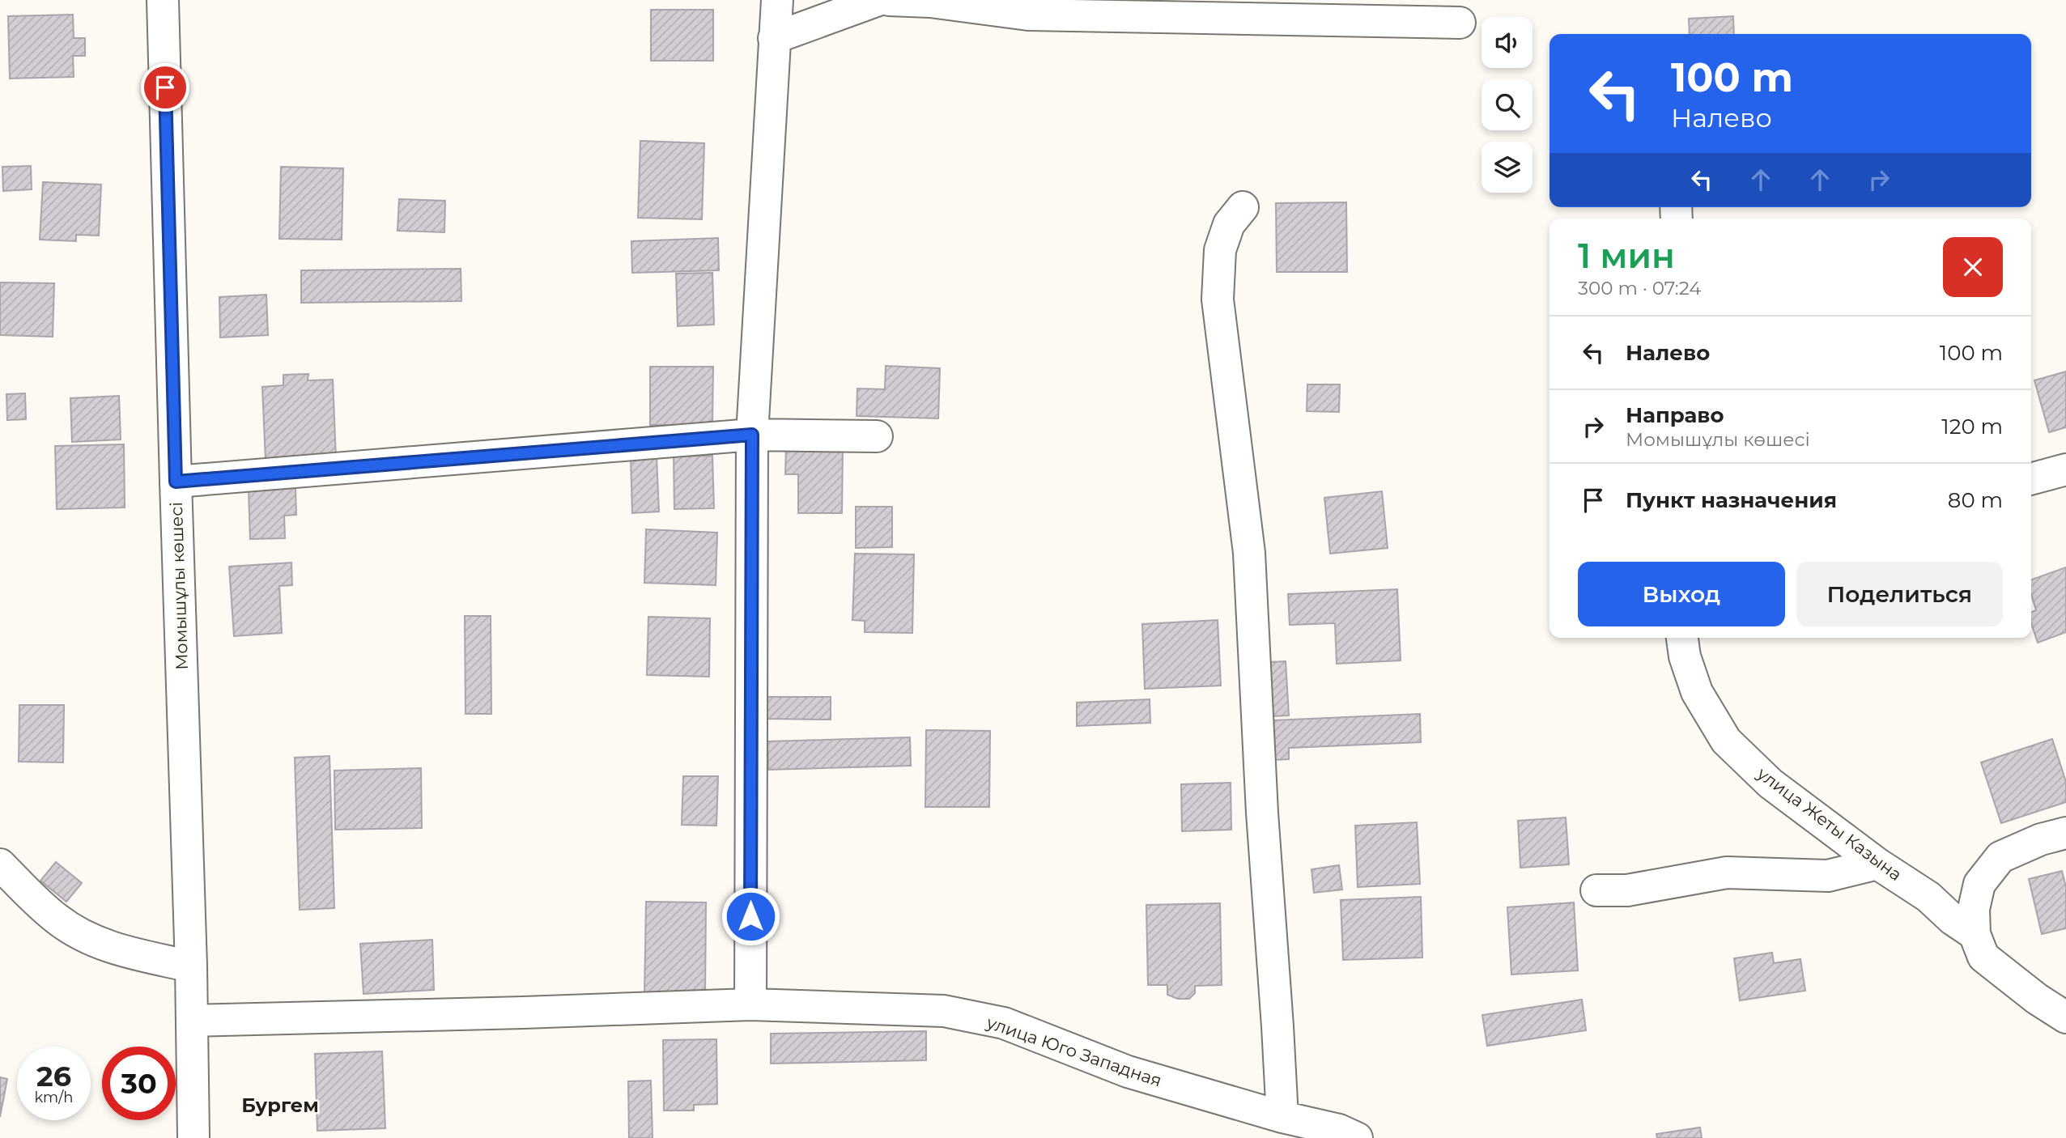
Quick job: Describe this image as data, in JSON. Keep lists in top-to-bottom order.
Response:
{
  "streets": {
    "street": ["Момышұлы көшесі", "улица Жеты Казына", "улица Юго Западная"]
  },
  "crossings": [
    ["Момышұлы көшесі", "улица Юго Западная"]
  ],
  "districts": ["Бургем"],
  "page": {
    "turn": ["100 m", "Налево"],
    "heading": ["1 мин", "300 m · 07:24"],
    "list": [
      {
        "name": "Налево",
        "value": "100 m"
      },
      {
        "name": "Направо",
        "note": "Момышұлы көшесі",
        "value": "120 m"
      },
      {
        "name": "Пункт назначения",
        "value": "80 m"
      }
    ],
    "buttons": ["Выход", "Поделиться"],
    "speed": "26 km/h",
    "limit": "30"
  }
}
